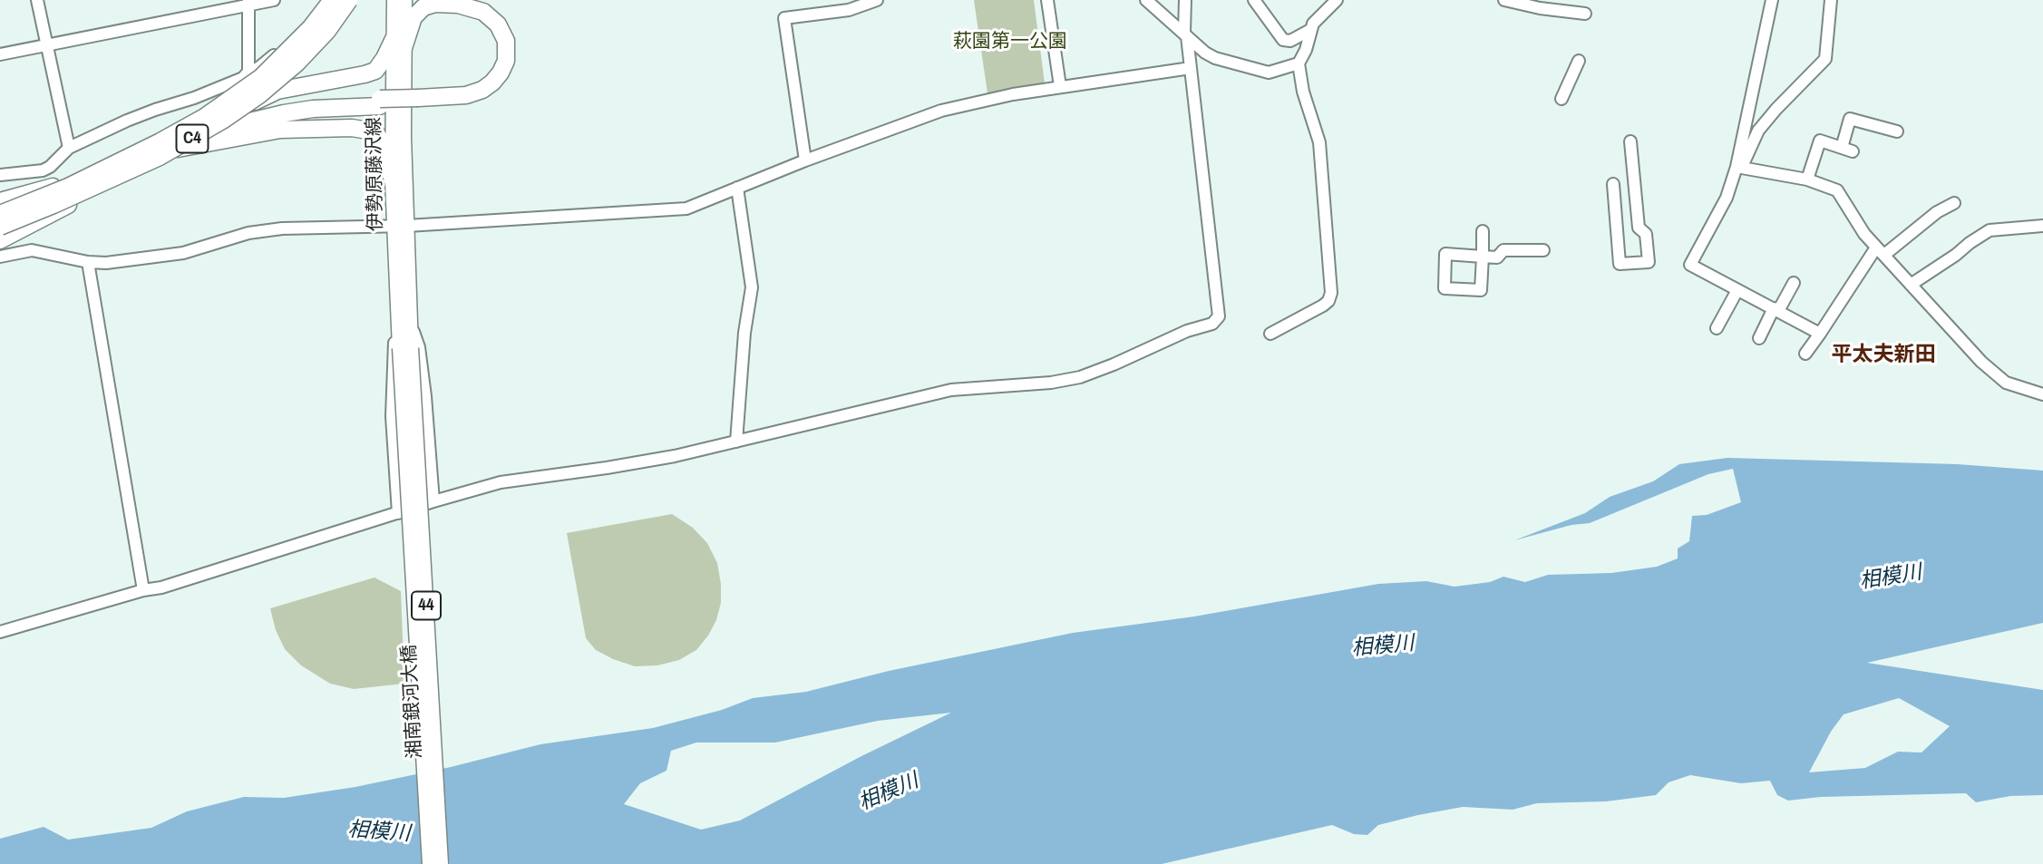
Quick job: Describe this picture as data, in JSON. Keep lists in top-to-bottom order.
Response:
{
  "streets": {
    "highway": ["C4"],
    "main road": ["伊勢原藤沢線", "44", "湘南銀河大橋"]
  },
  "crossings": [
    ["伊勢原藤沢線", "湘南銀河大橋"]
  ],
  "districts": ["平太夫新田"],
  "water": ["相模川"],
  "parks": ["萩園第一公園"]
}
